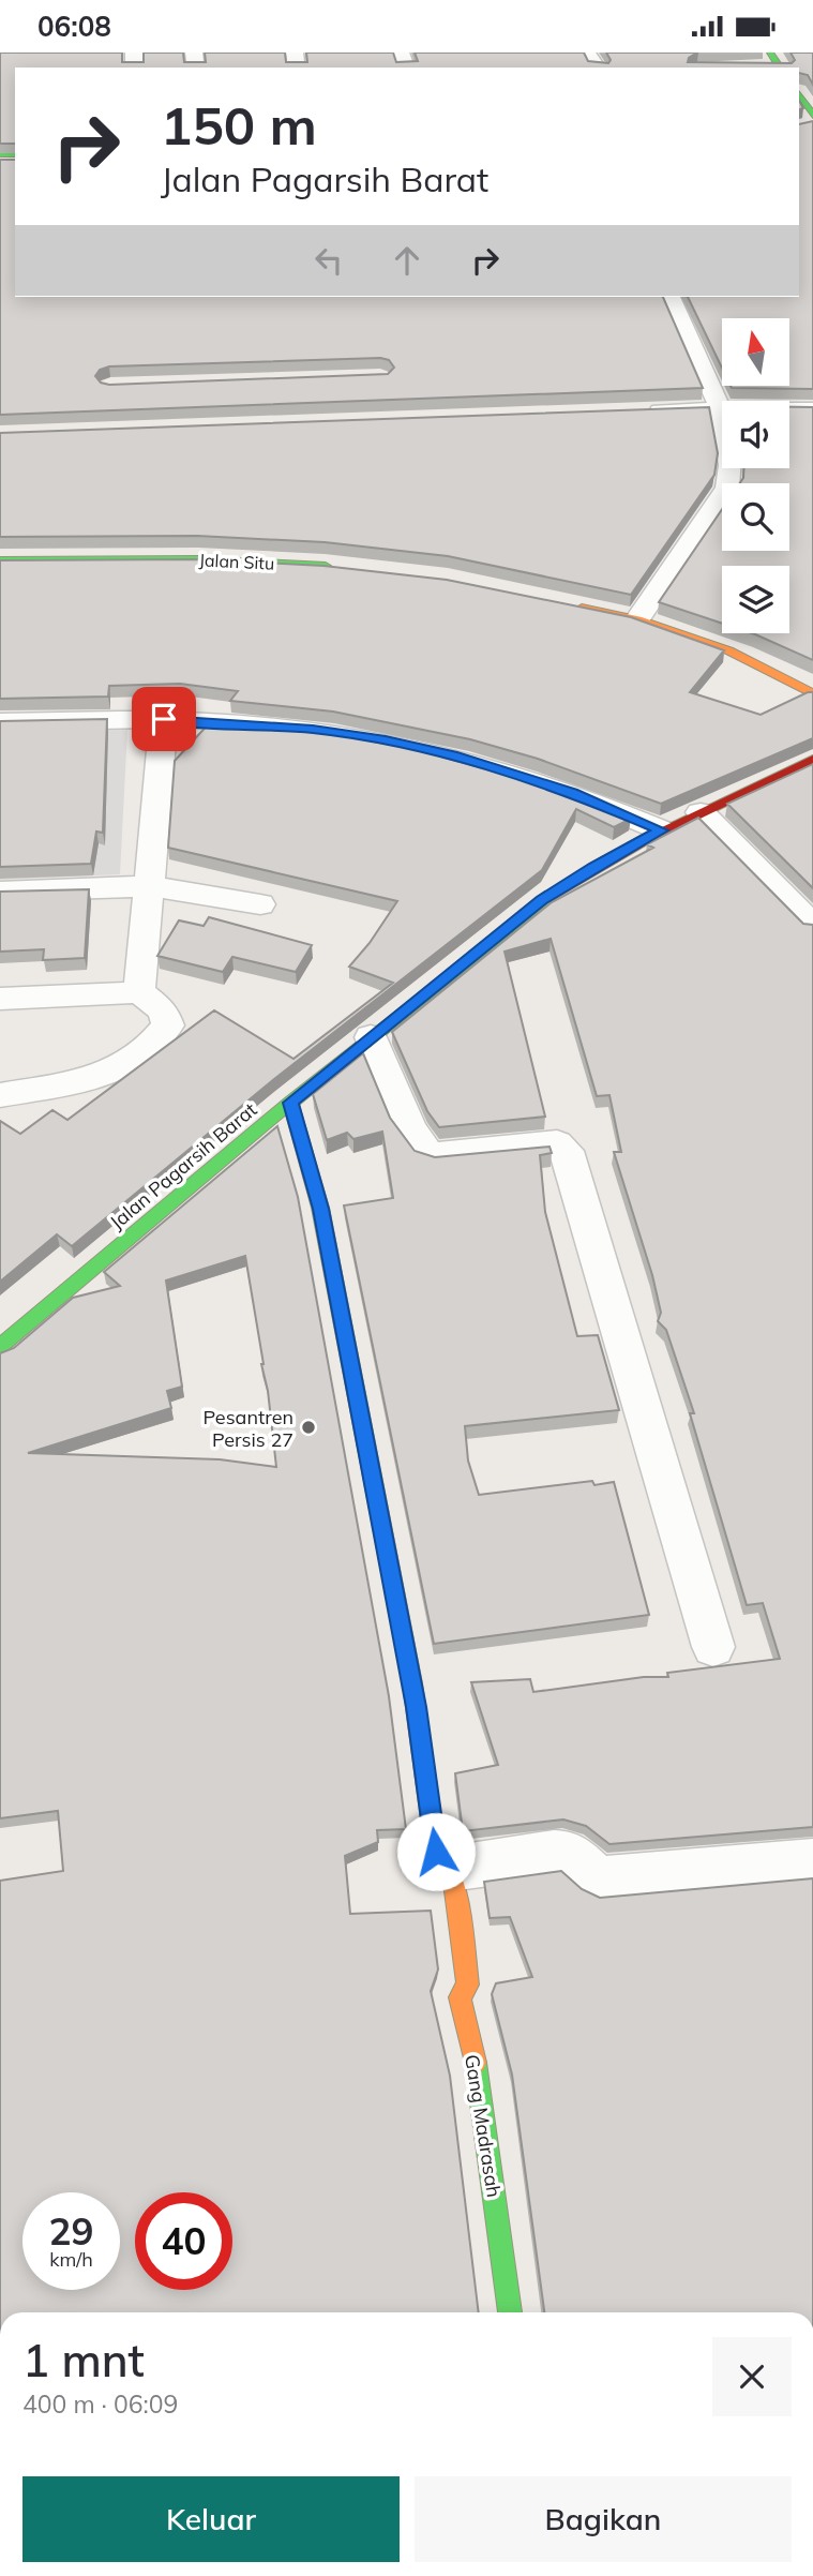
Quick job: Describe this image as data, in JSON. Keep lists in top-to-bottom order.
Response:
{
  "streets": {
    "street": ["Jalan Situ", "Jalan Pagarsih Barat", "Gang Madrasah"]
  },
  "crossings": [
    ["Jalan Pagarsih Barat", "Gang Madrasah"]
  ],
  "places": ["Pesantren Persis 27"],
  "north": "top",
  "page": {
    "status": "06:08",
    "turn": ["150 m", "Jalan Pagarsih Barat"],
    "speed": "29 km/h",
    "limit": "40",
    "heading": ["1 mnt", "400 m · 06:09"],
    "buttons": ["Keluar", "Bagikan"]
  }
}
